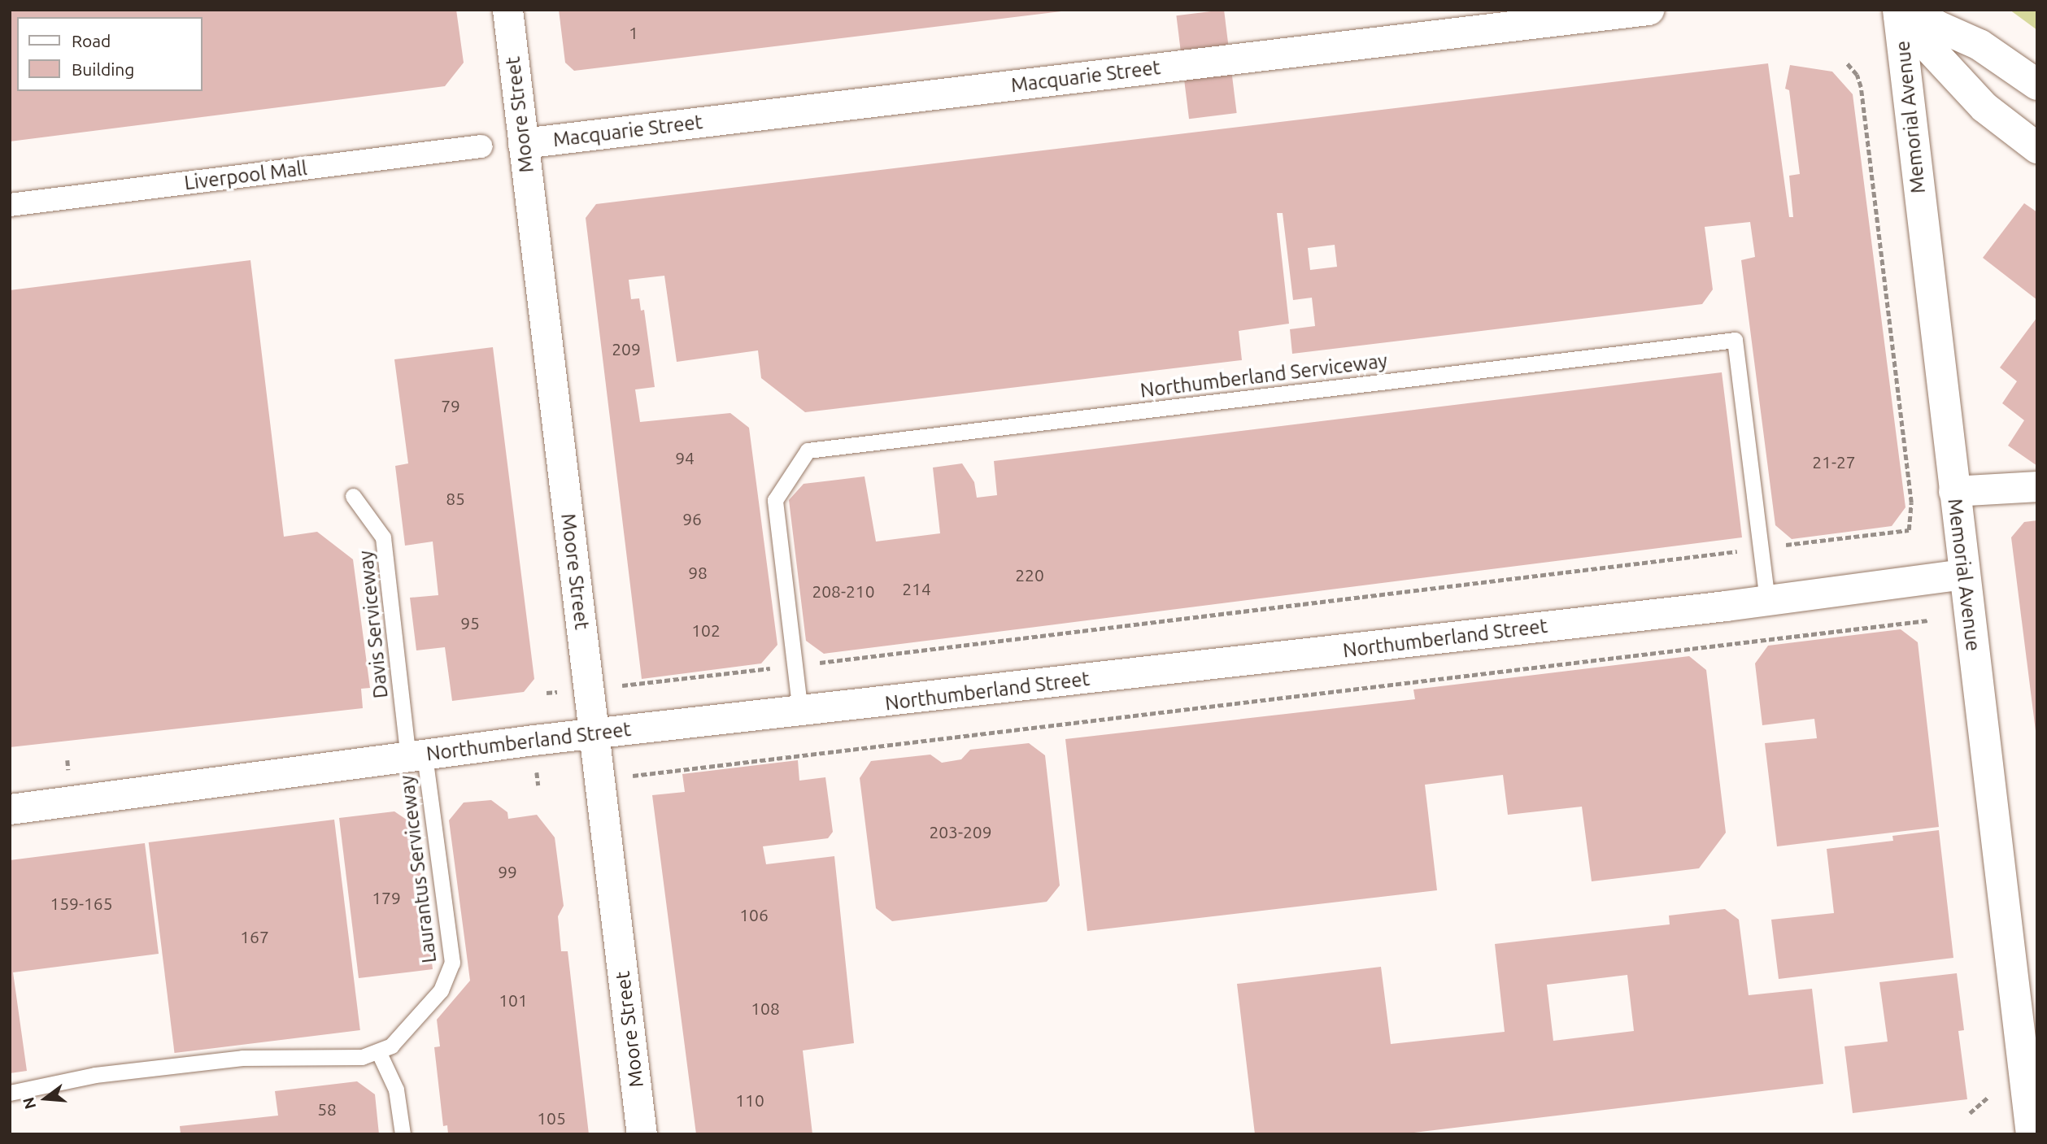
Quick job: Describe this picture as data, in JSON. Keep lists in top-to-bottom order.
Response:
{
  "streets": {
    "street": [
      "Macquarie Street",
      "Moore Street",
      "Memorial Avenue",
      "Liverpool Mall",
      "Northumberland Street"
    ],
    "lane": ["Northumberland Serviceway", "Davis Serviceway", "Laurantus Serviceway"]
  },
  "crossings": [
    ["Macquarie Street", "Moore Street"],
    ["Moore Street", "Northumberland Street"],
    ["Memorial Avenue", "Northumberland Street"],
    ["Northumberland Serviceway", "Northumberland Street"],
    ["Davis Serviceway", "Northumberland Street"],
    ["Davis Serviceway", "Laurantus Serviceway"],
    ["Northumberland Street", "Laurantus Serviceway"]
  ],
  "house_numbers": [
    "1",
    "209",
    "79",
    "94",
    "21-27",
    "85",
    "96",
    "98",
    "220",
    "214",
    "208-210",
    "95",
    "102",
    "203-209",
    "99",
    "179",
    "159-165",
    "106",
    "167",
    "101",
    "108",
    "110",
    "58",
    "105"
  ],
  "legend": ["Road", "Building"],
  "north": "left"
}
